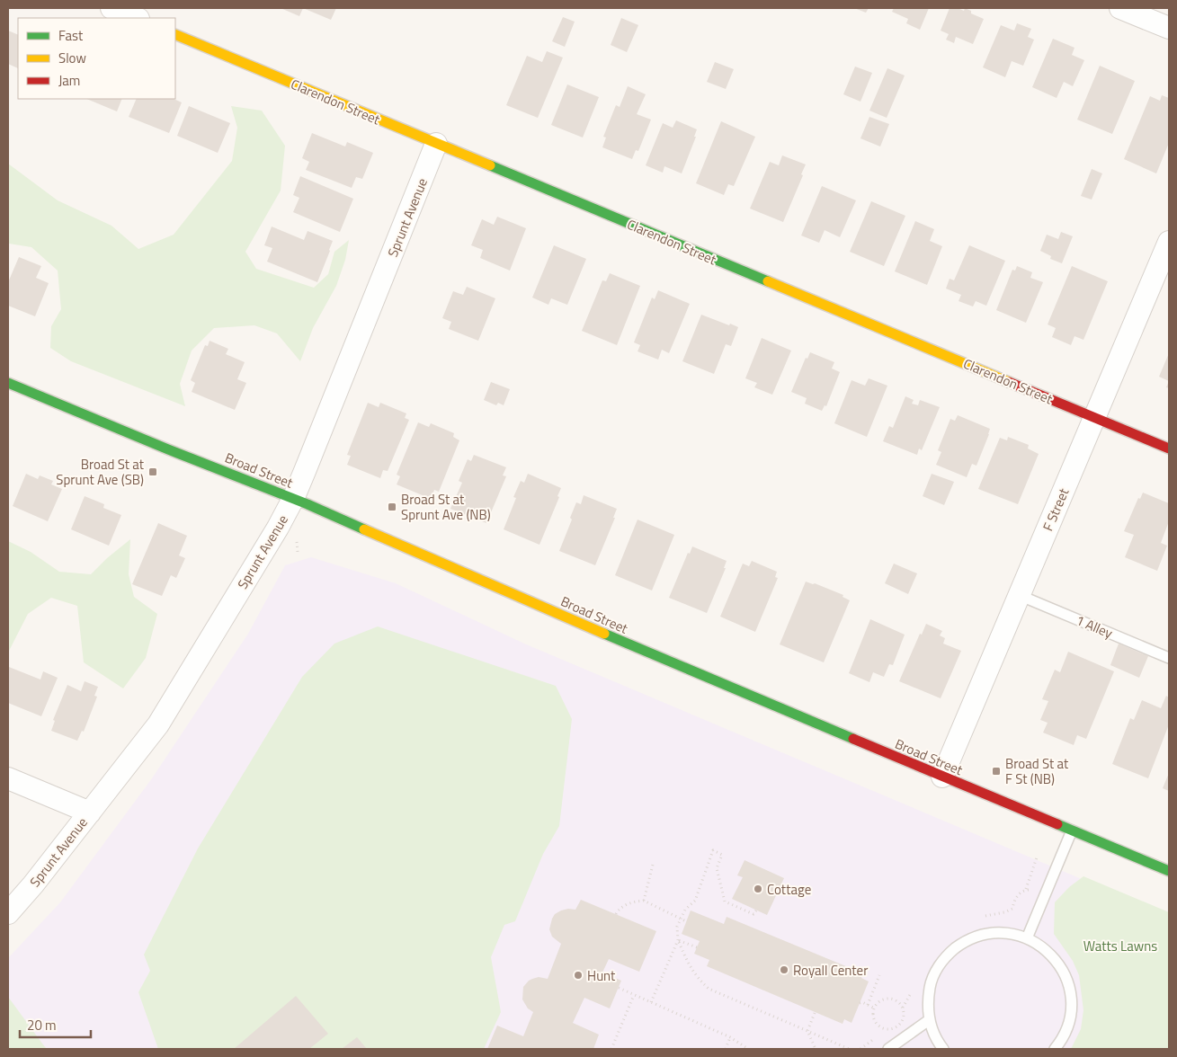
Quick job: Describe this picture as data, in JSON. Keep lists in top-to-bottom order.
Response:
{
  "streets": {
    "street": [
      "Clarendon Street",
      "Sprunt Avenue",
      "Broad Street",
      "F Street"
    ],
    "lane": ["1 Alley"]
  },
  "crossings": [
    ["Clarendon Street", "Sprunt Avenue"],
    ["Clarendon Street", "F Street"],
    ["Sprunt Avenue", "Broad Street"],
    ["Broad Street", "F Street"],
    ["F Street", "1 Alley"]
  ],
  "parks": ["Watts Lawns"],
  "places": {
    "transit": ["Broad St at Sprunt Ave (SB)", "Broad St at Sprunt Ave (NB)", "Broad St at F St (NB)"],
    "other": ["Cottage", "Royall Center", "Hunt"]
  },
  "legend": ["Fast", "Slow", "Jam"],
  "scale_bar": "20 m"
}
